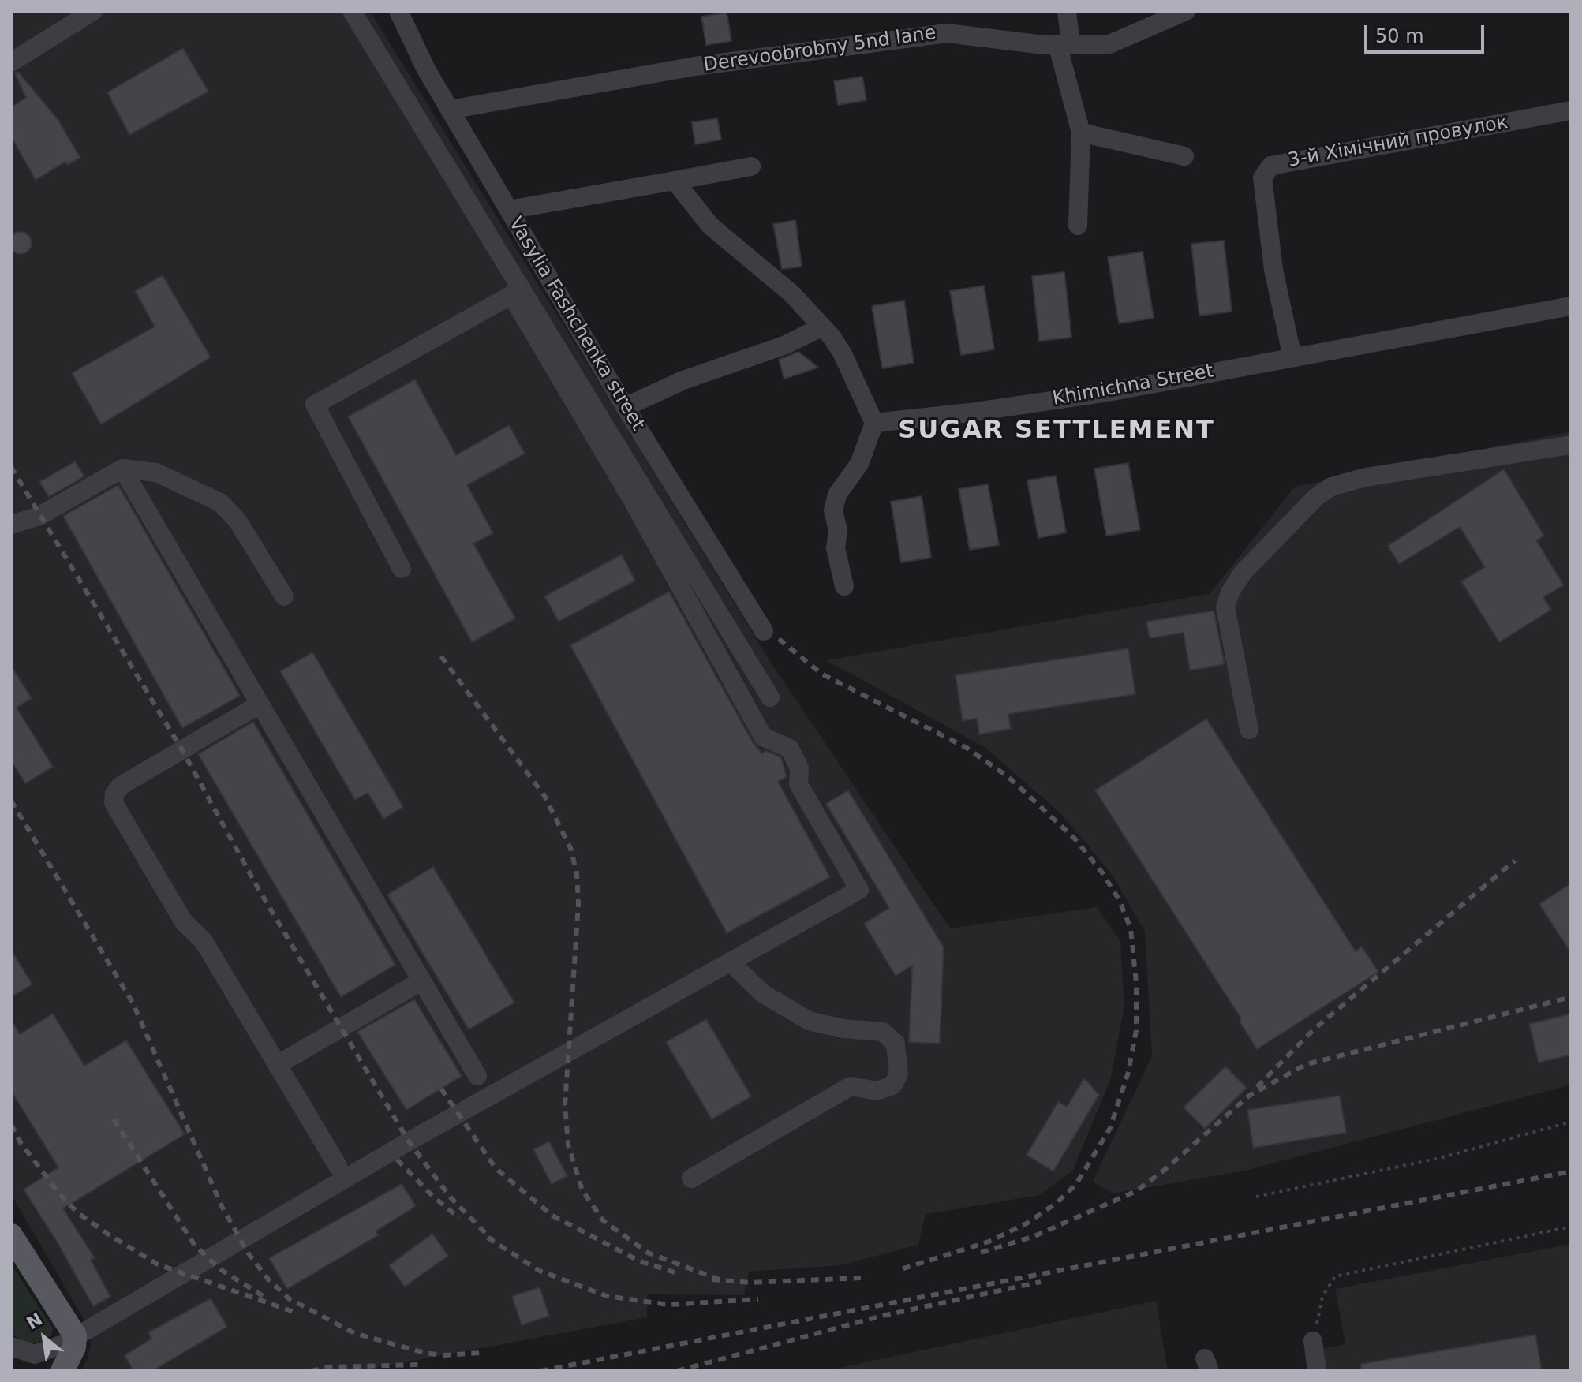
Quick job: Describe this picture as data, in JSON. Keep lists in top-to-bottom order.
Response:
{
  "streets": {
    "street": [
      "Derevoobrobny 5nd lane",
      "3-й Хімічний провулок",
      "Vasylia Fashchenka street",
      "Khimichna Street"
    ]
  },
  "crossings": [
    ["Derevoobrobny 5nd lane", "Vasylia Fashchenka street"],
    ["3-й Хімічний провулок", "Khimichna Street"]
  ],
  "districts": ["SUGAR SETTLEMENT"],
  "scale_bar": "50 m",
  "north": "top left"
}
